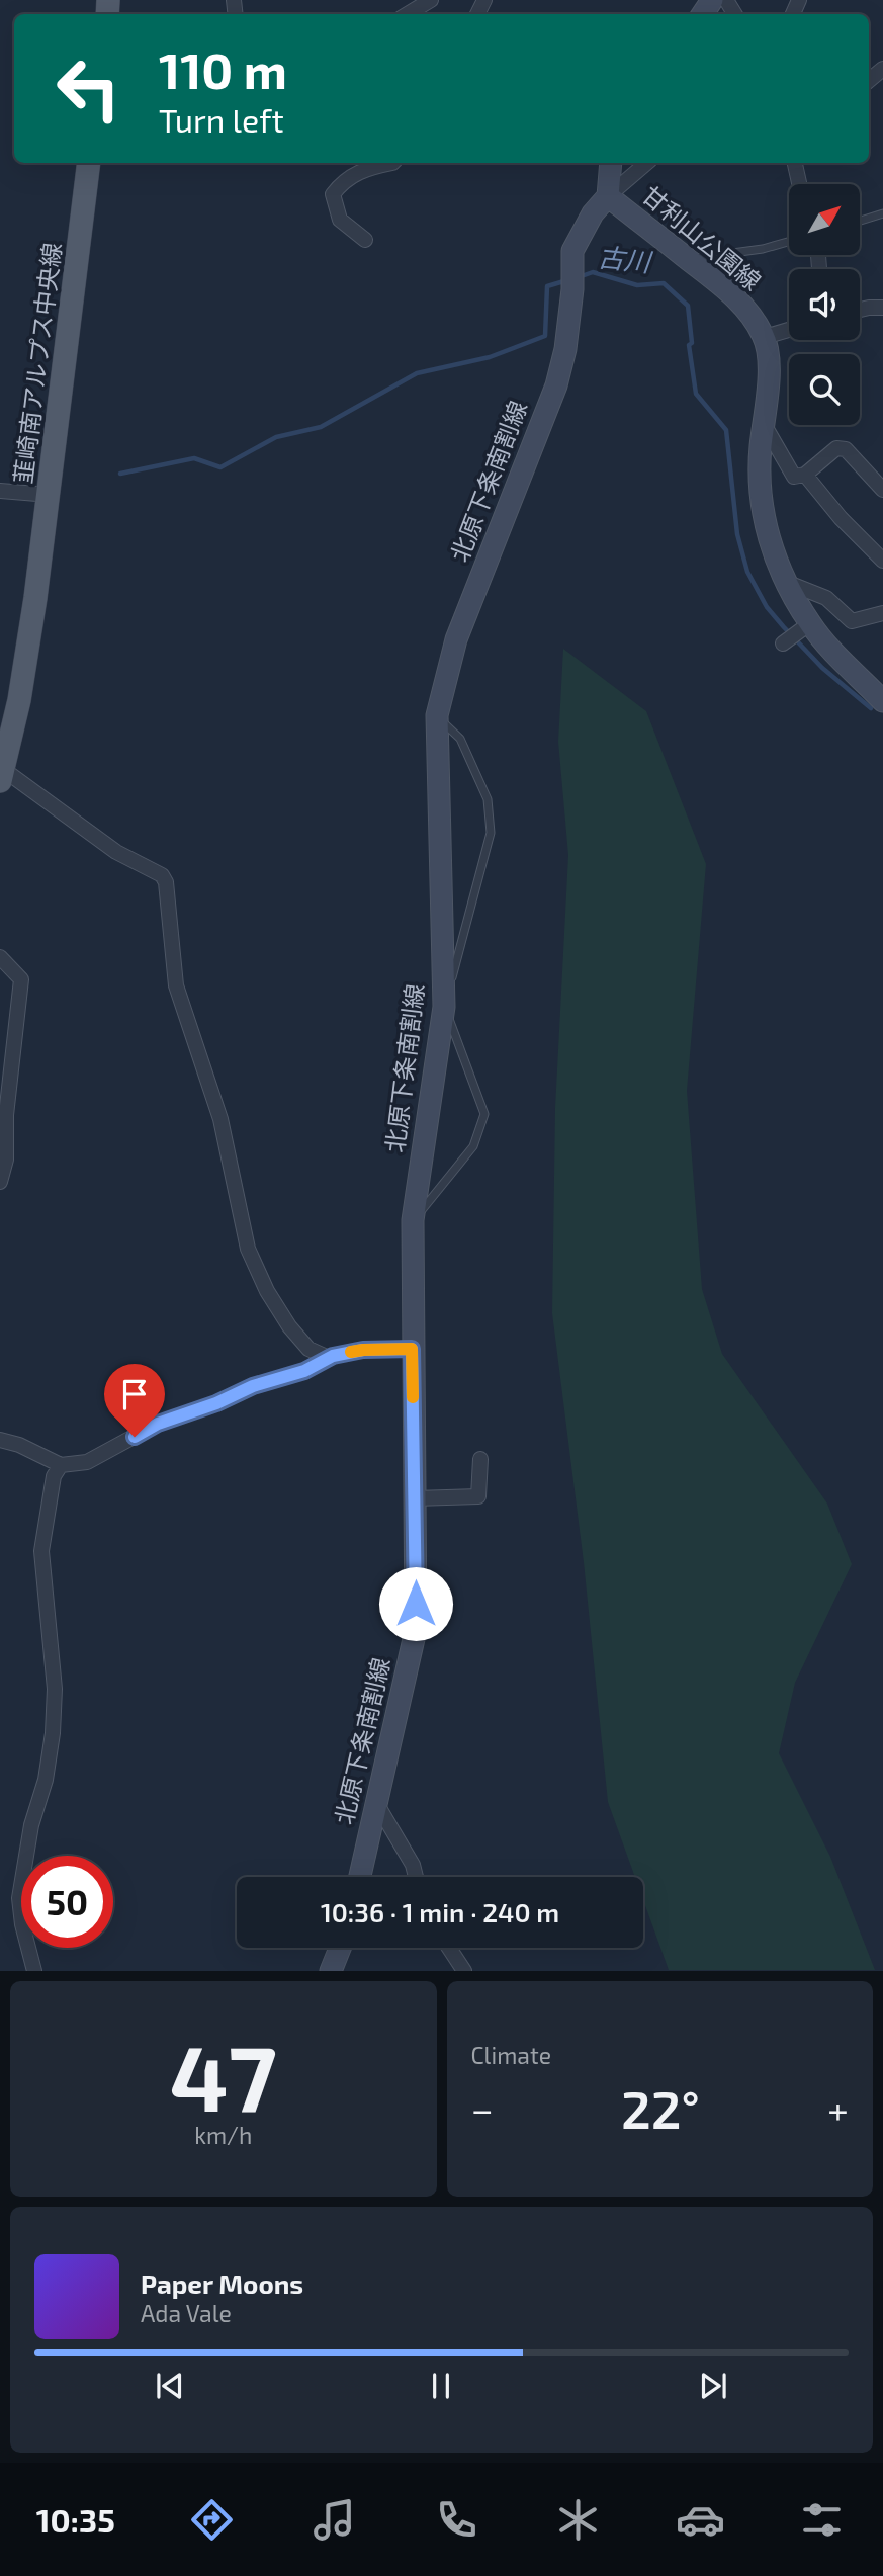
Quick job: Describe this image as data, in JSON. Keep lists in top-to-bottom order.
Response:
{
  "streets": {
    "main road": ["甘利山公園線", "韮崎南アルプス中央線", "北原下条南割線"]
  },
  "crossings": [
    ["甘利山公園線", "北原下条南割線"]
  ],
  "water": ["古川"],
  "north": "top right",
  "page": {
    "turn": ["110 m", "Turn left"],
    "limit": "50",
    "trip": "10:36 · 1 min · 240 m",
    "tile": [
      ["47", "km/h"],
      "Climate"
    ],
    "heat": ["−", "22°", "+"],
    "song": ["Paper Moons", "Ada Vale"],
    "tabs": "10:35"
  }
}
